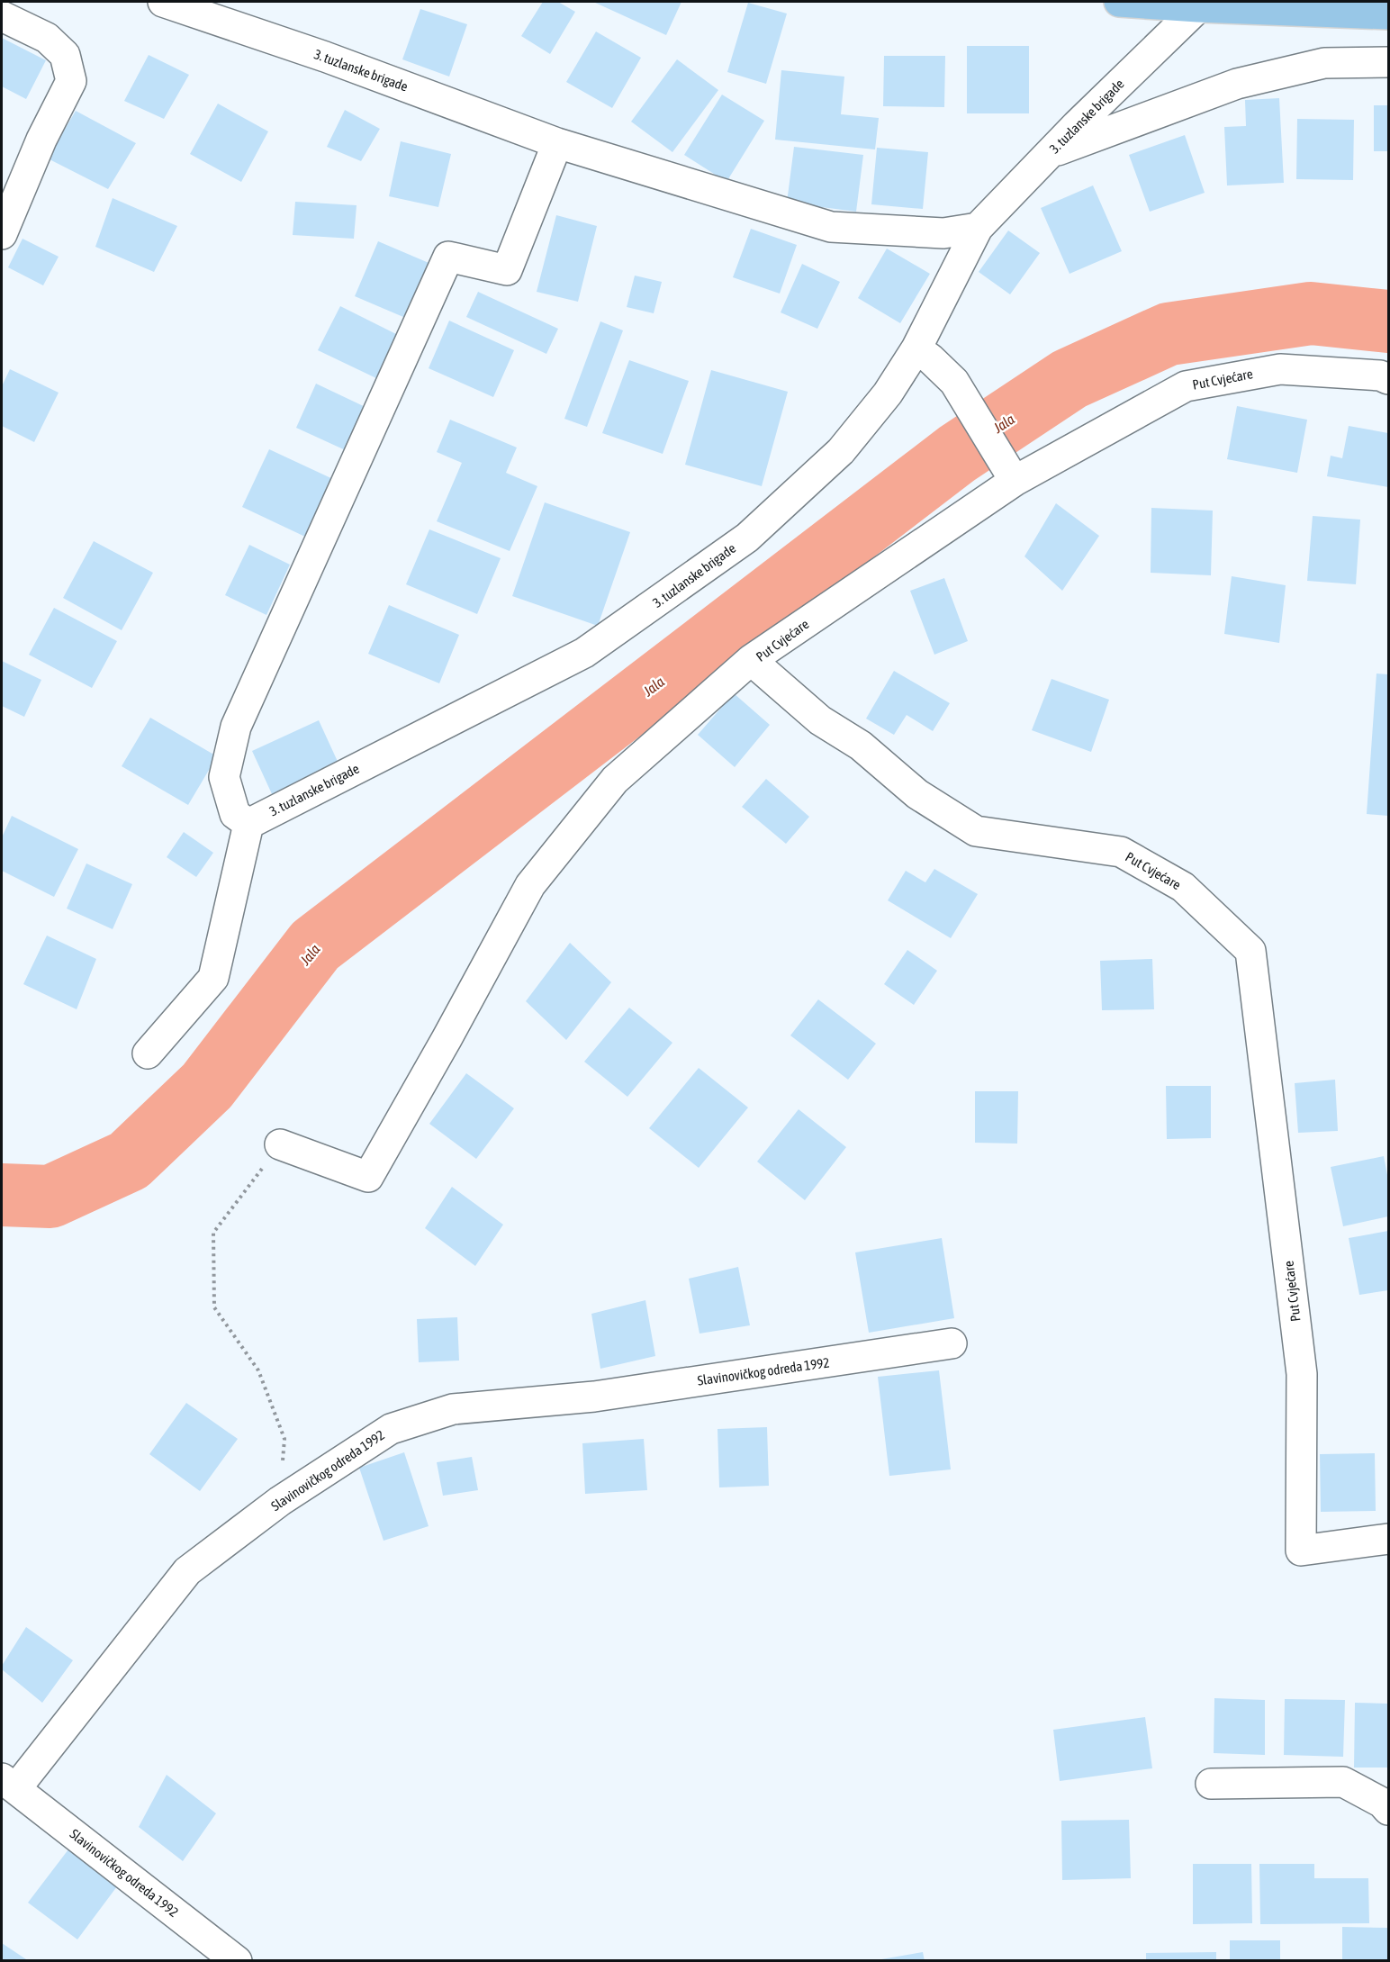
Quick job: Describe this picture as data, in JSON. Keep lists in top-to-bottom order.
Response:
{
  "streets": {
    "street": ["3. tuzlanske brigade", "Put Cvjećare", "Slavinovičkog odreda 1992"]
  },
  "water": ["Jala"]
}
